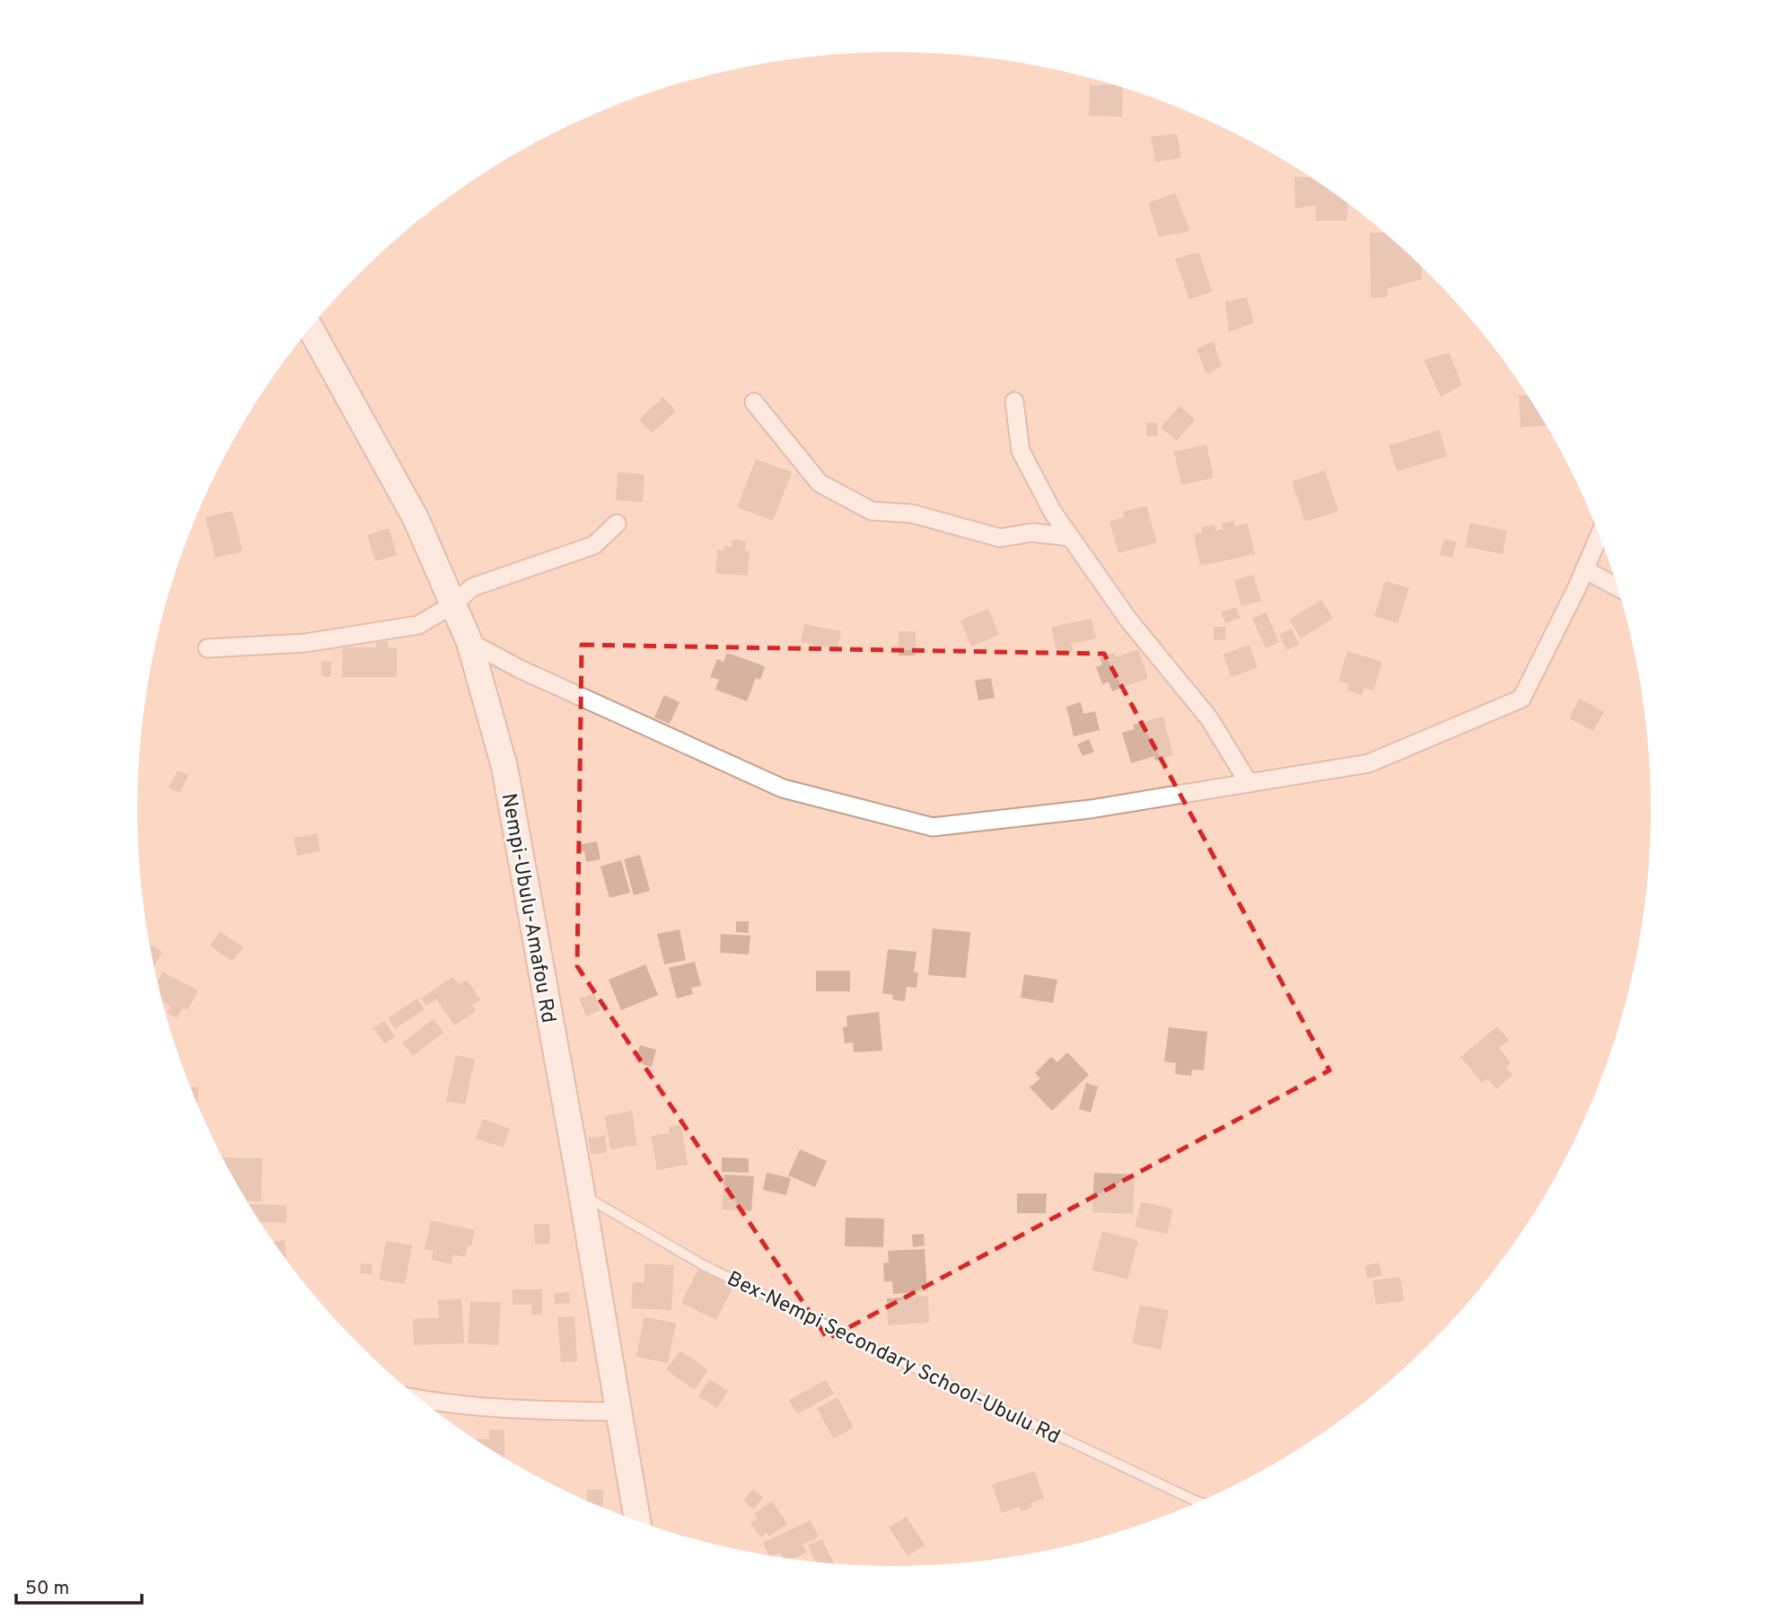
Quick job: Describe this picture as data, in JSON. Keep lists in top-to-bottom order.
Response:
{
  "streets": {
    "street": ["Nempi-Ubulu-Amafou Rd"],
    "lane": ["Bex-Nempi Secondary School-Ubulu Rd"]
  },
  "crossings": [
    ["Nempi-Ubulu-Amafou Rd", "Bex-Nempi Secondary School-Ubulu Rd"]
  ],
  "scale_bar": "50 m"
}
